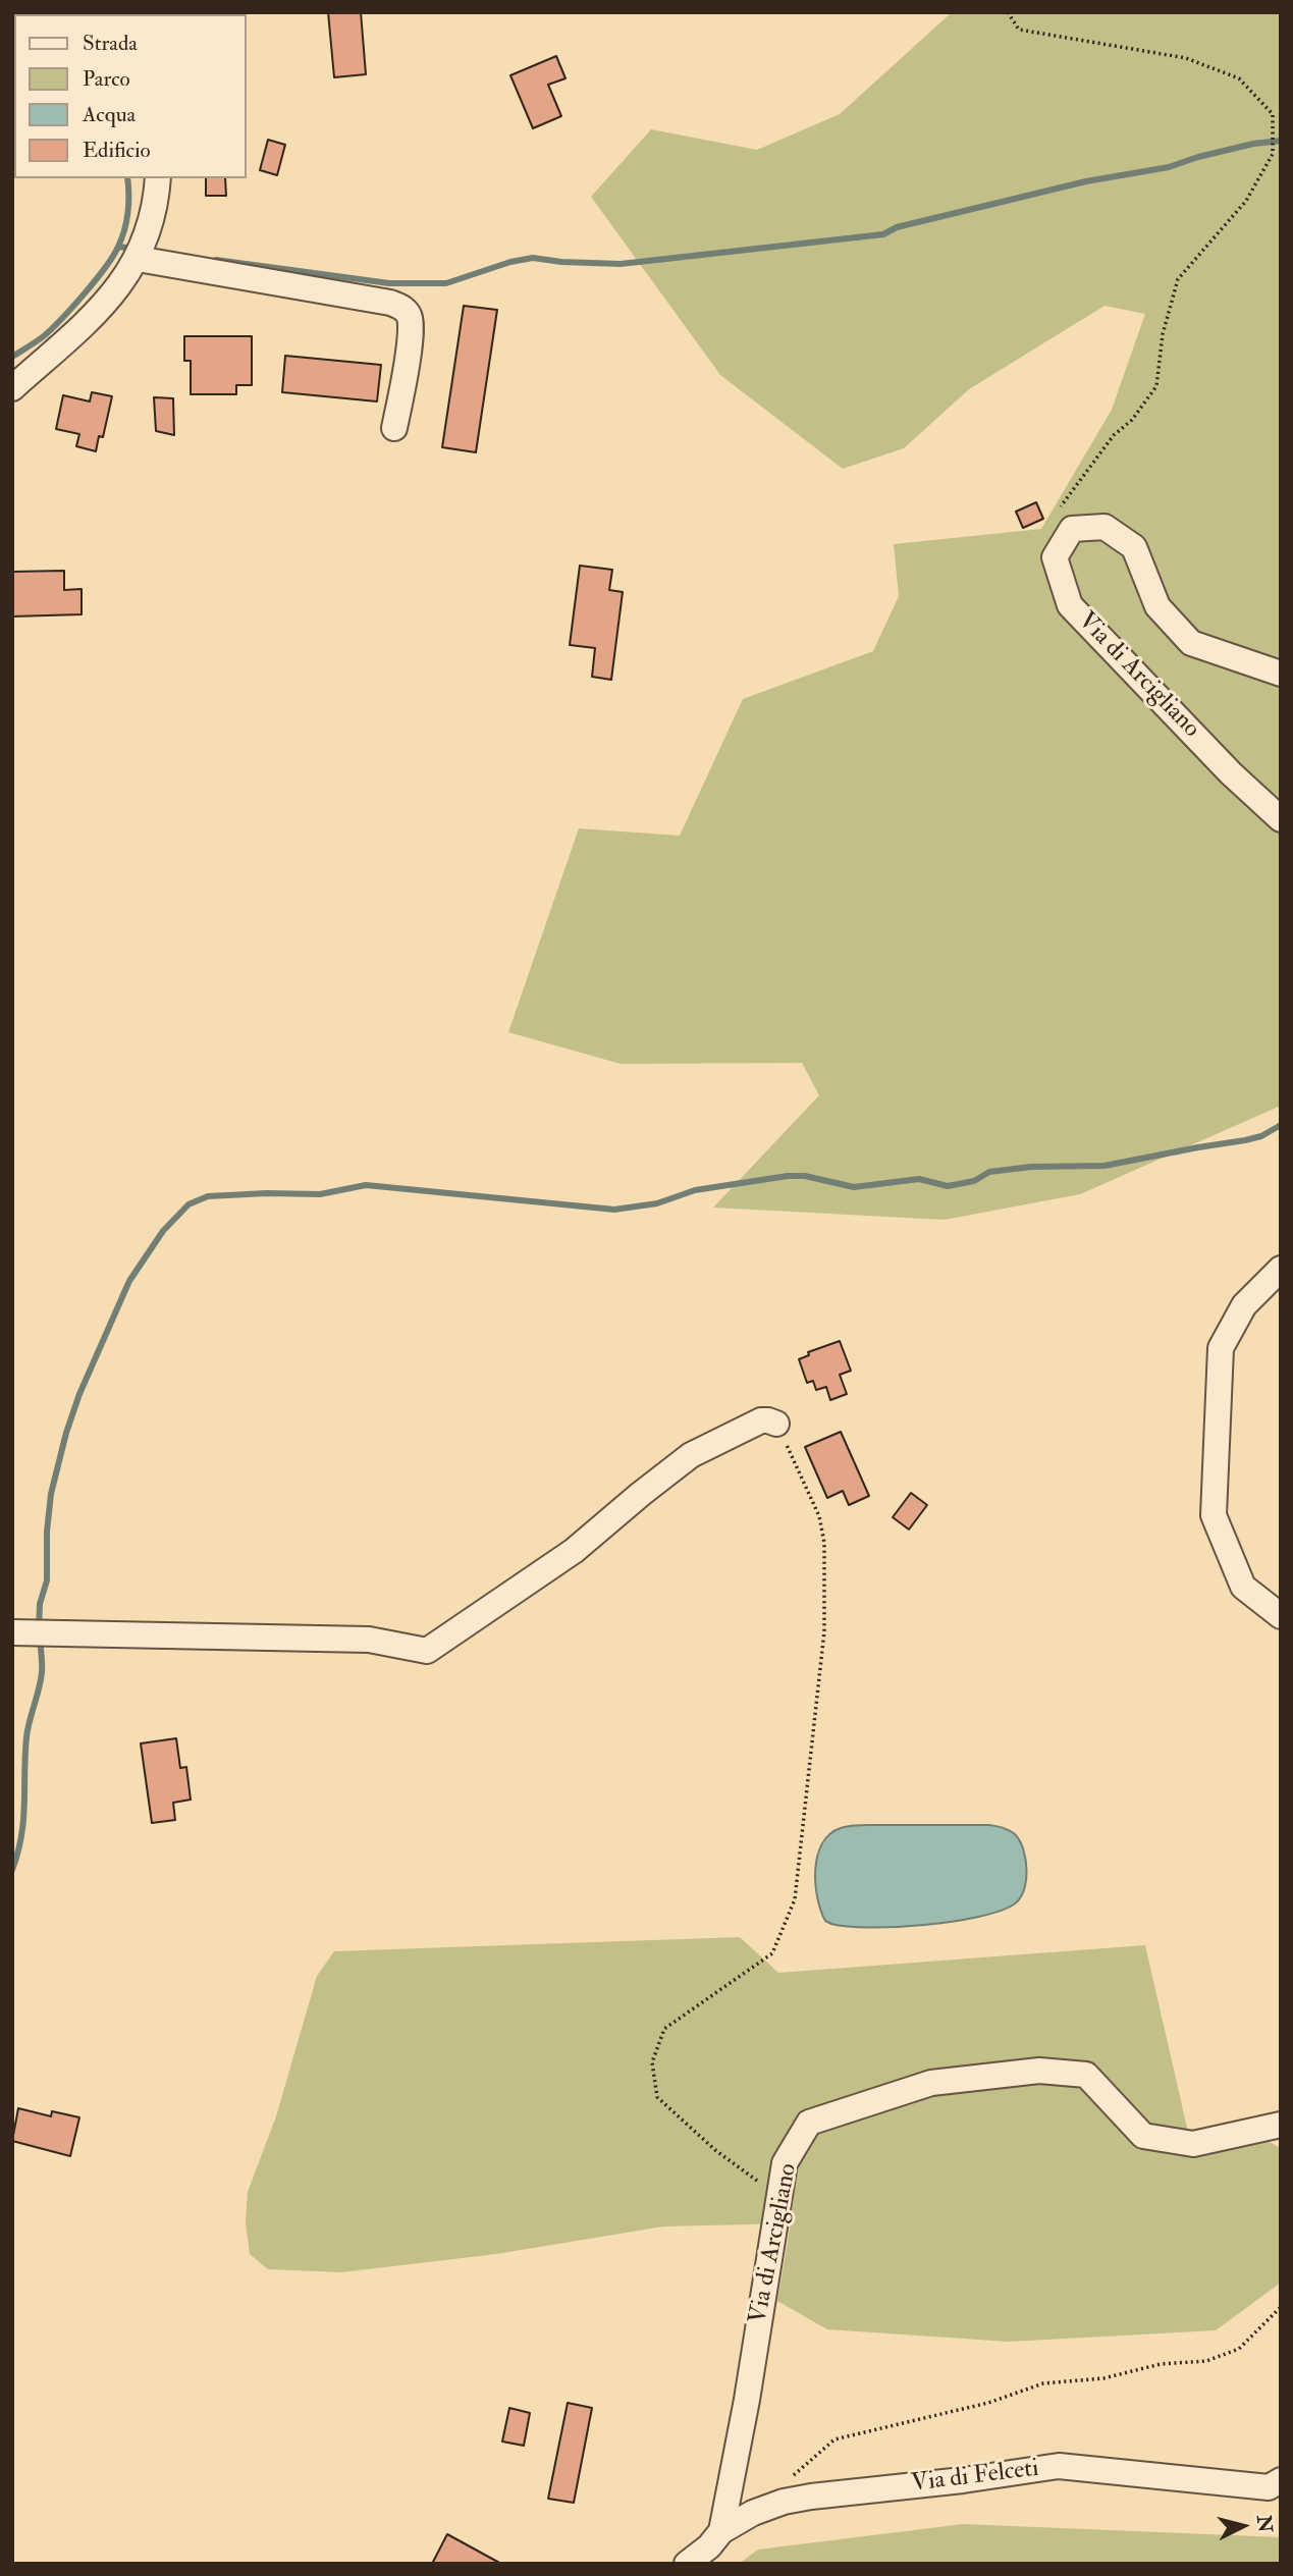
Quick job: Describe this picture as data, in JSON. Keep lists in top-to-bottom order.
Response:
{
  "streets": {
    "street": ["Via di Arcigliano", "Via di Felceti"]
  },
  "crossings": [
    ["Via di Arcigliano", "Via di Felceti"]
  ],
  "legend": [
    "Strada",
    "Parco",
    "Acqua",
    "Edificio"
  ],
  "north": "right"
}
